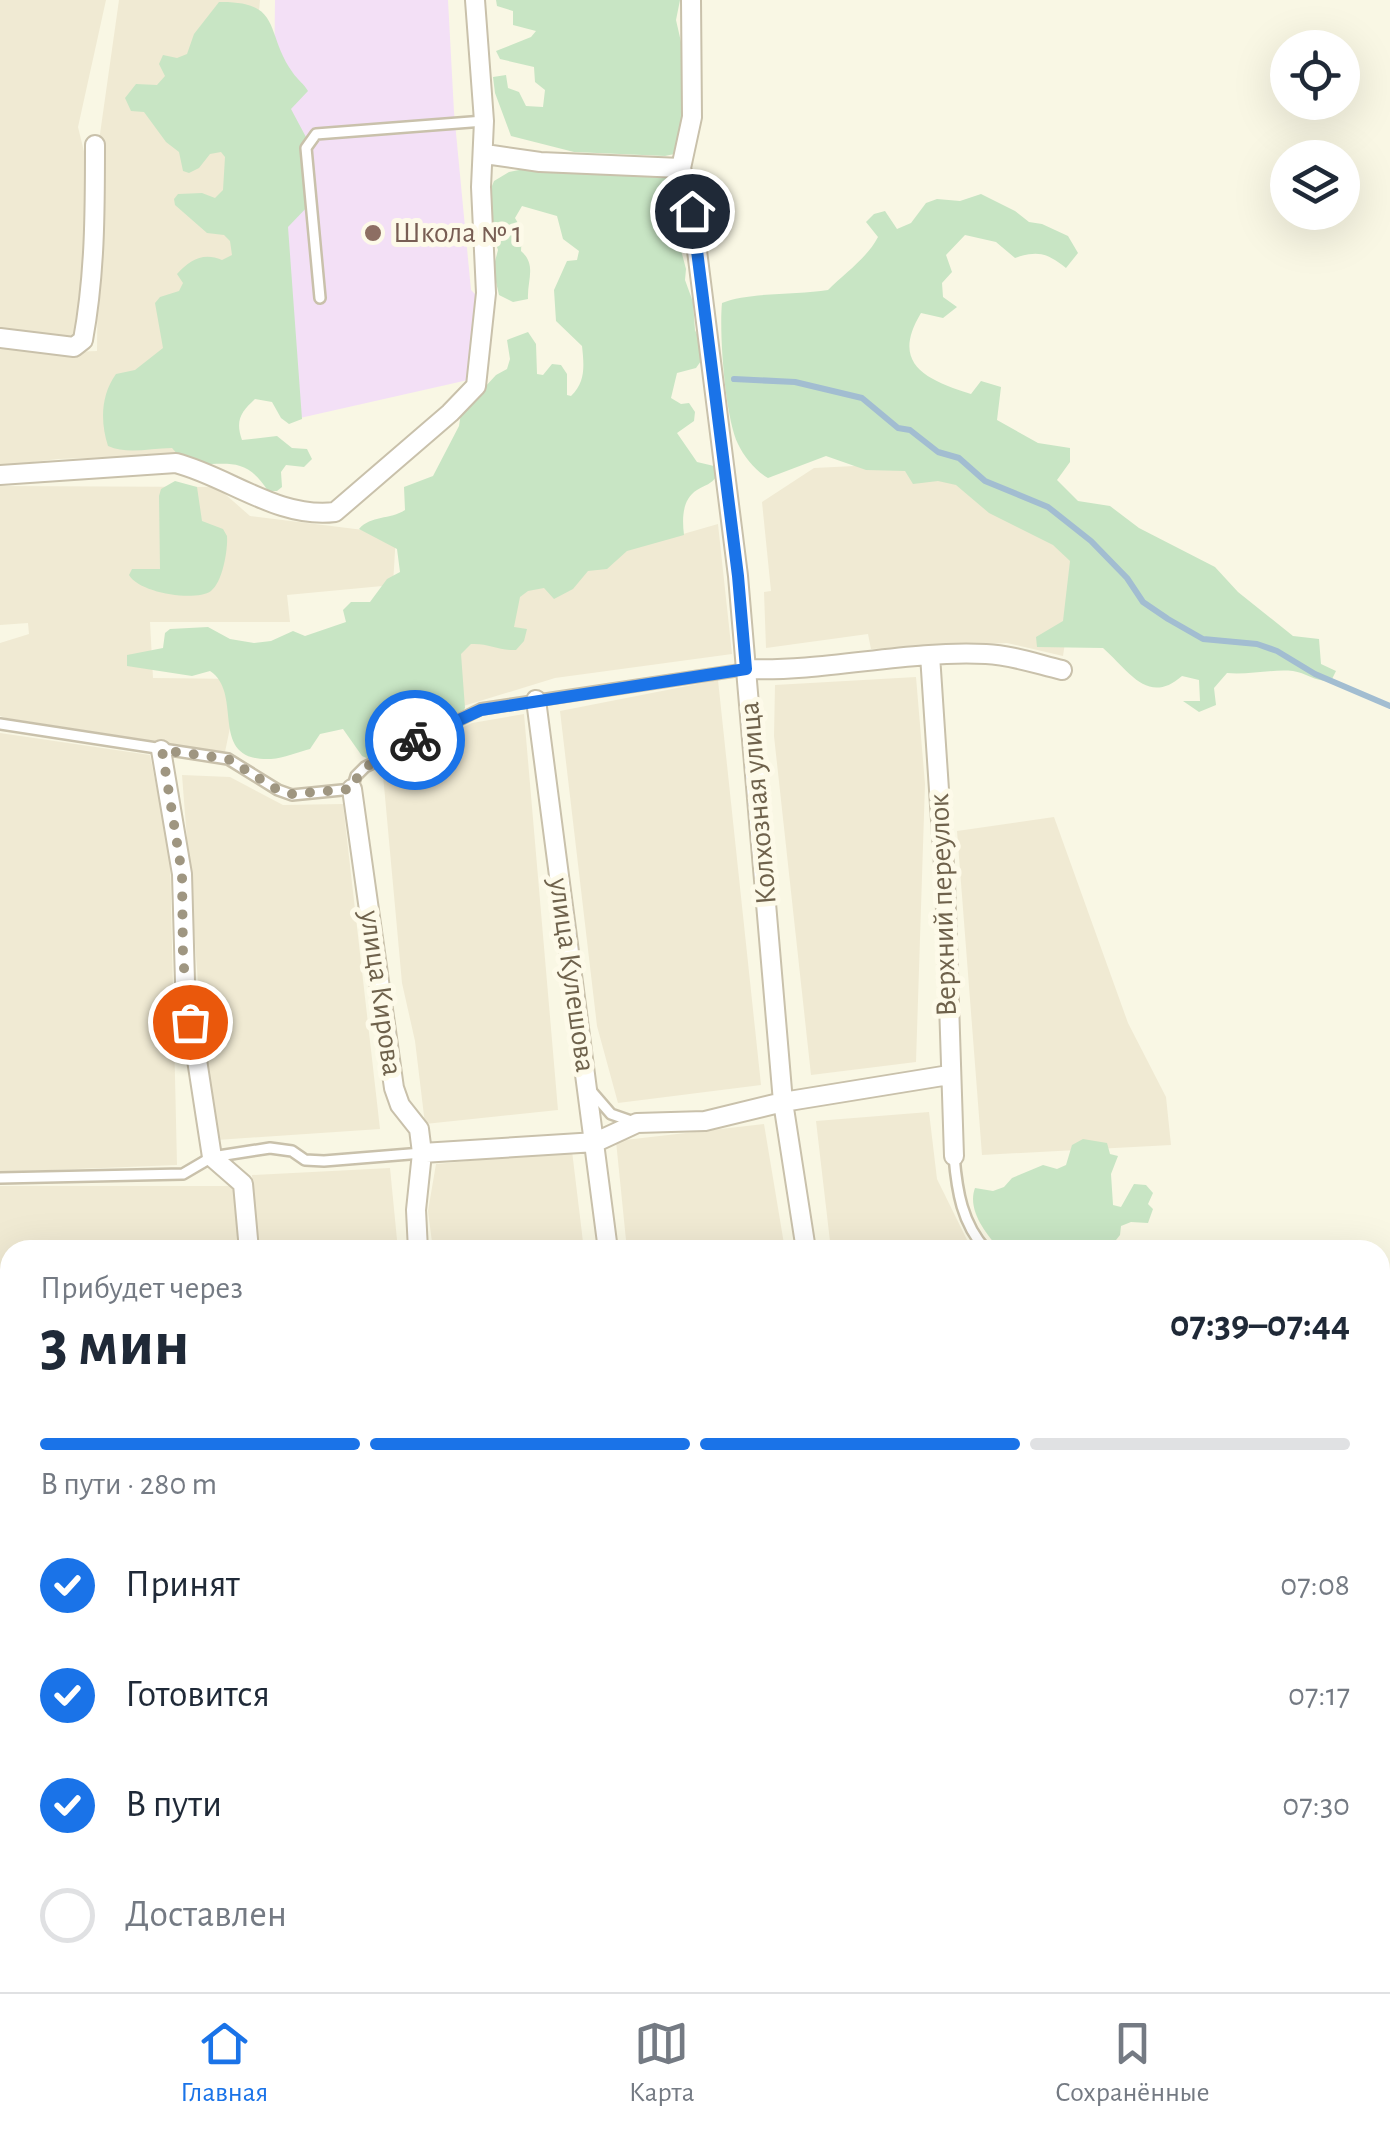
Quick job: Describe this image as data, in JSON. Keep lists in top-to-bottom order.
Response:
{
  "streets": {
    "street": [
      "Колхозная улица",
      "Верхний переулок",
      "улица Кулешова",
      "улица Кирова"
    ]
  },
  "places": ["Школа № 1"],
  "page": {
    "heading": ["3 мин", "Прибудет через", "07:39–07:44"],
    "bar": "В пути · 280 m",
    "list": [
      ["Принят", "07:08"],
      ["Готовится", "07:17"],
      ["В пути", "07:30"],
      "Доставлен"
    ],
    "tabs": ["Главная", "Карта", "Сохранённые"]
  }
}
